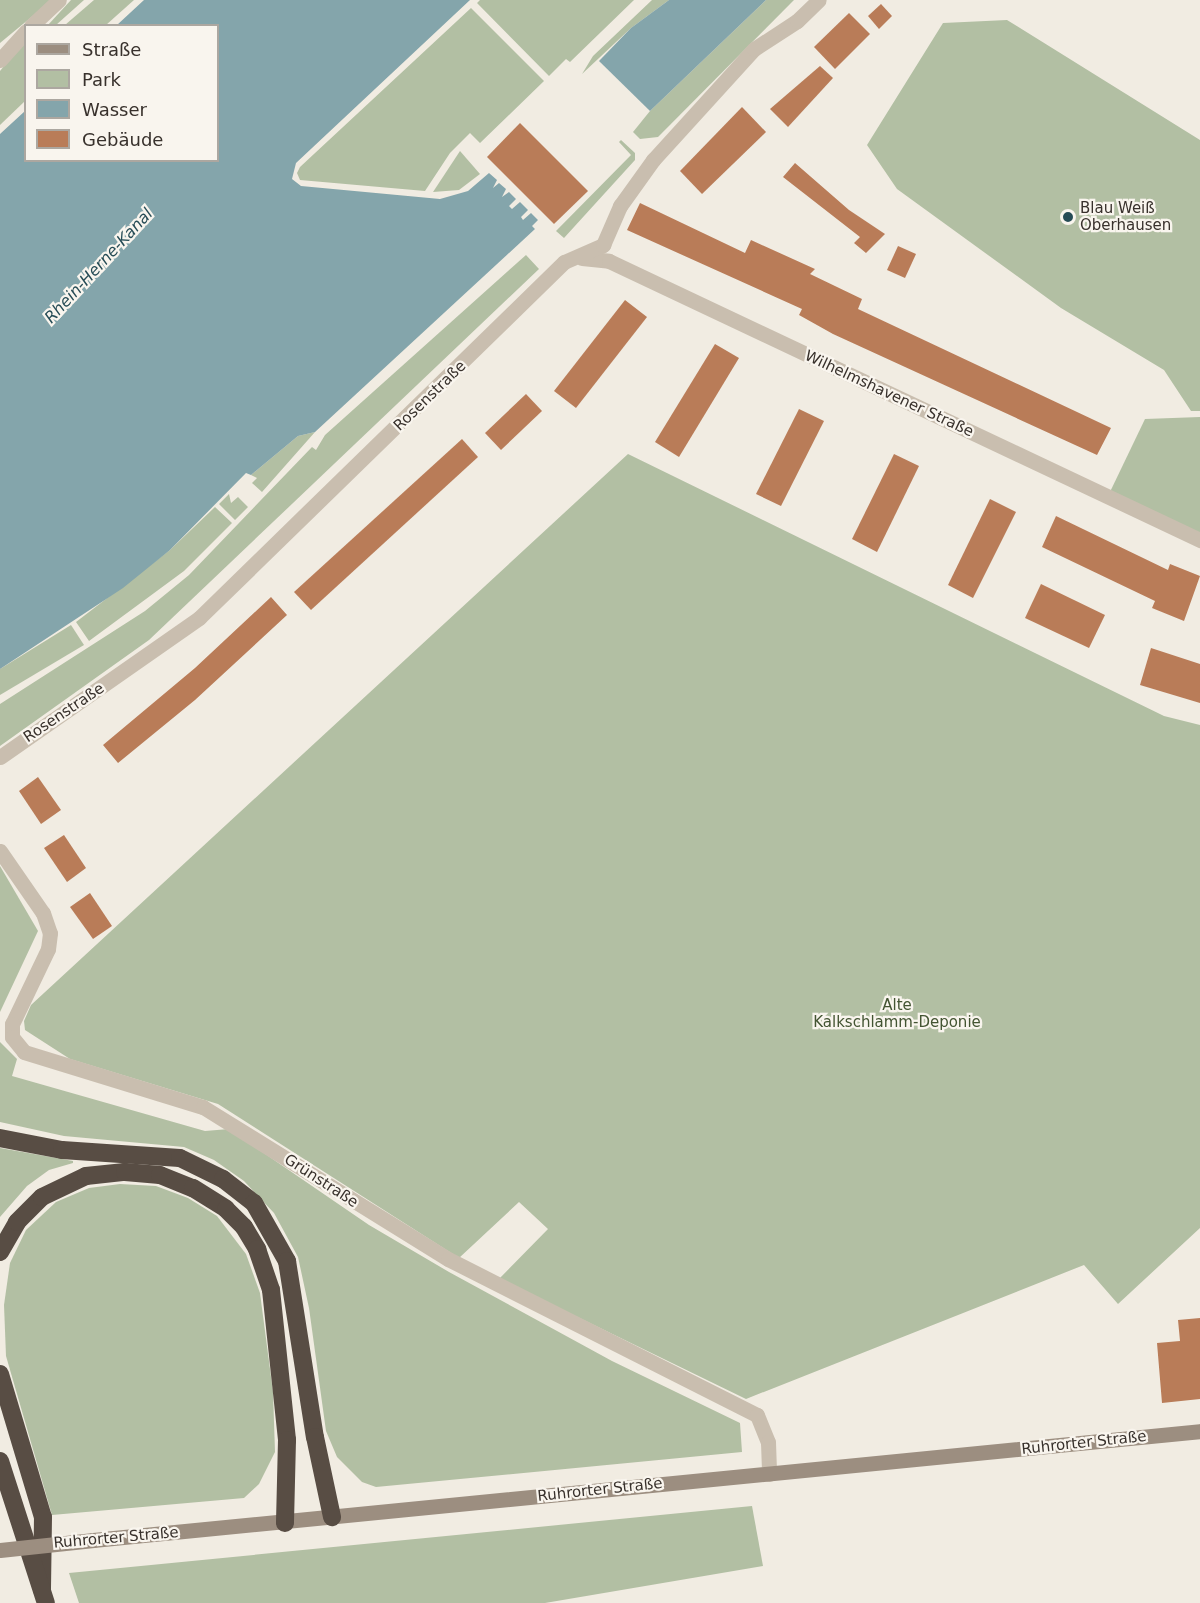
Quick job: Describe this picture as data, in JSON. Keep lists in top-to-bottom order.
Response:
{
  "streets": {
    "main road": ["Ruhrorter Straße"],
    "street": ["Wilhelmshavener Straße", "Rosenstraße", "Grünstraße"]
  },
  "crossings": [
    ["Wilhelmshavener Straße", "Rosenstraße"],
    ["Grünstraße", "Ruhrorter Straße"]
  ],
  "water": ["Rhein-Herne-Kanal"],
  "parks": ["Alte Kalkschlamm-Deponie"],
  "places": ["Blau Weiß Oberhausen"],
  "legend": [
    "Straße",
    "Park",
    "Wasser",
    "Gebäude"
  ]
}
